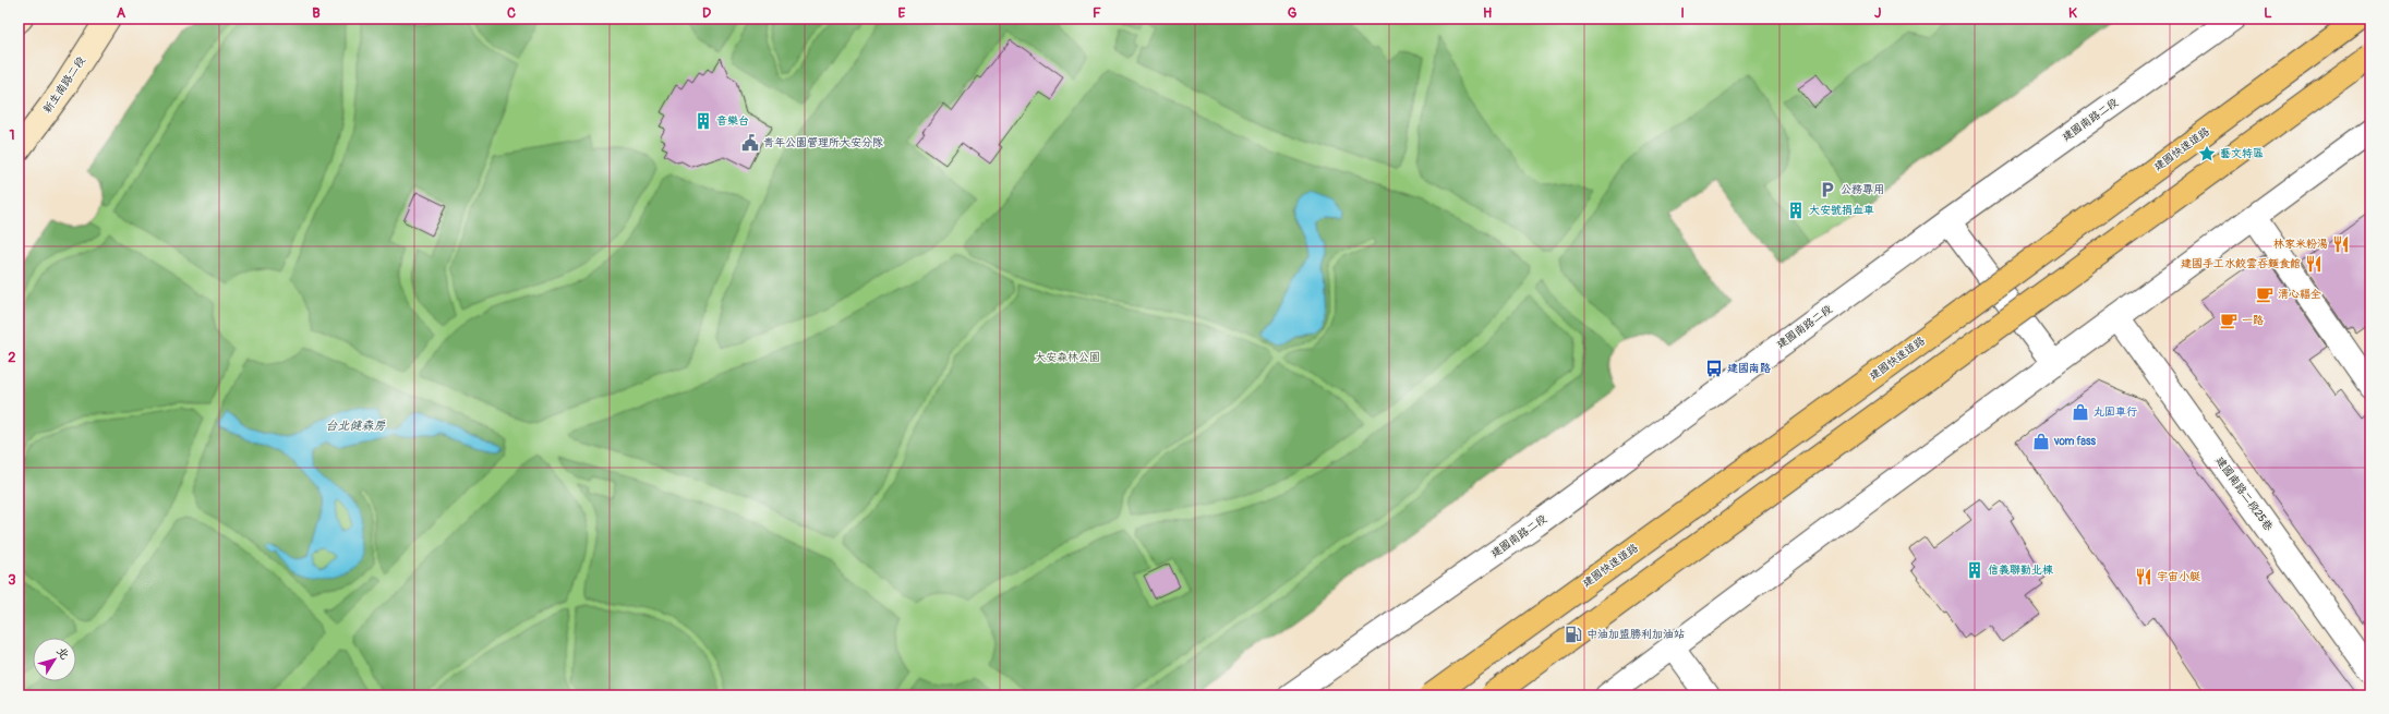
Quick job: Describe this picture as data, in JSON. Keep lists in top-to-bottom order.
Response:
{
  "streets": {
    "highway": ["建國快速道路"],
    "main road": ["新生南路二段"],
    "street": ["建國南路二段", "建國南路二段25巷"]
  },
  "water": ["台北健森房"],
  "parks": ["大安森林公園"],
  "places": {
    "building": ["音樂台", "大安號捐血車", "信義聯勤北棟"],
    "public building": ["青年公園管理所大安分隊"],
    "place": ["藝文特區"],
    "parking": ["公務專用"],
    "restaurant": ["林家米粉湯", "建國手工水餃雲吞麵食館", "宇宙小艇"],
    "cafe": ["清心福全", "一路"],
    "bus stop": ["建國南路"],
    "shop": ["丸固車行", "vom fass"],
    "fuel station": ["中油加盟勝利加油站"]
  },
  "north": "top right",
  "grid": {
    "columns": [
      "A",
      "B",
      "C",
      "D",
      "E",
      "F",
      "G",
      "H",
      "I",
      "J",
      "K",
      "L"
    ],
    "rows": ["1", "2", "3"]
  }
}
